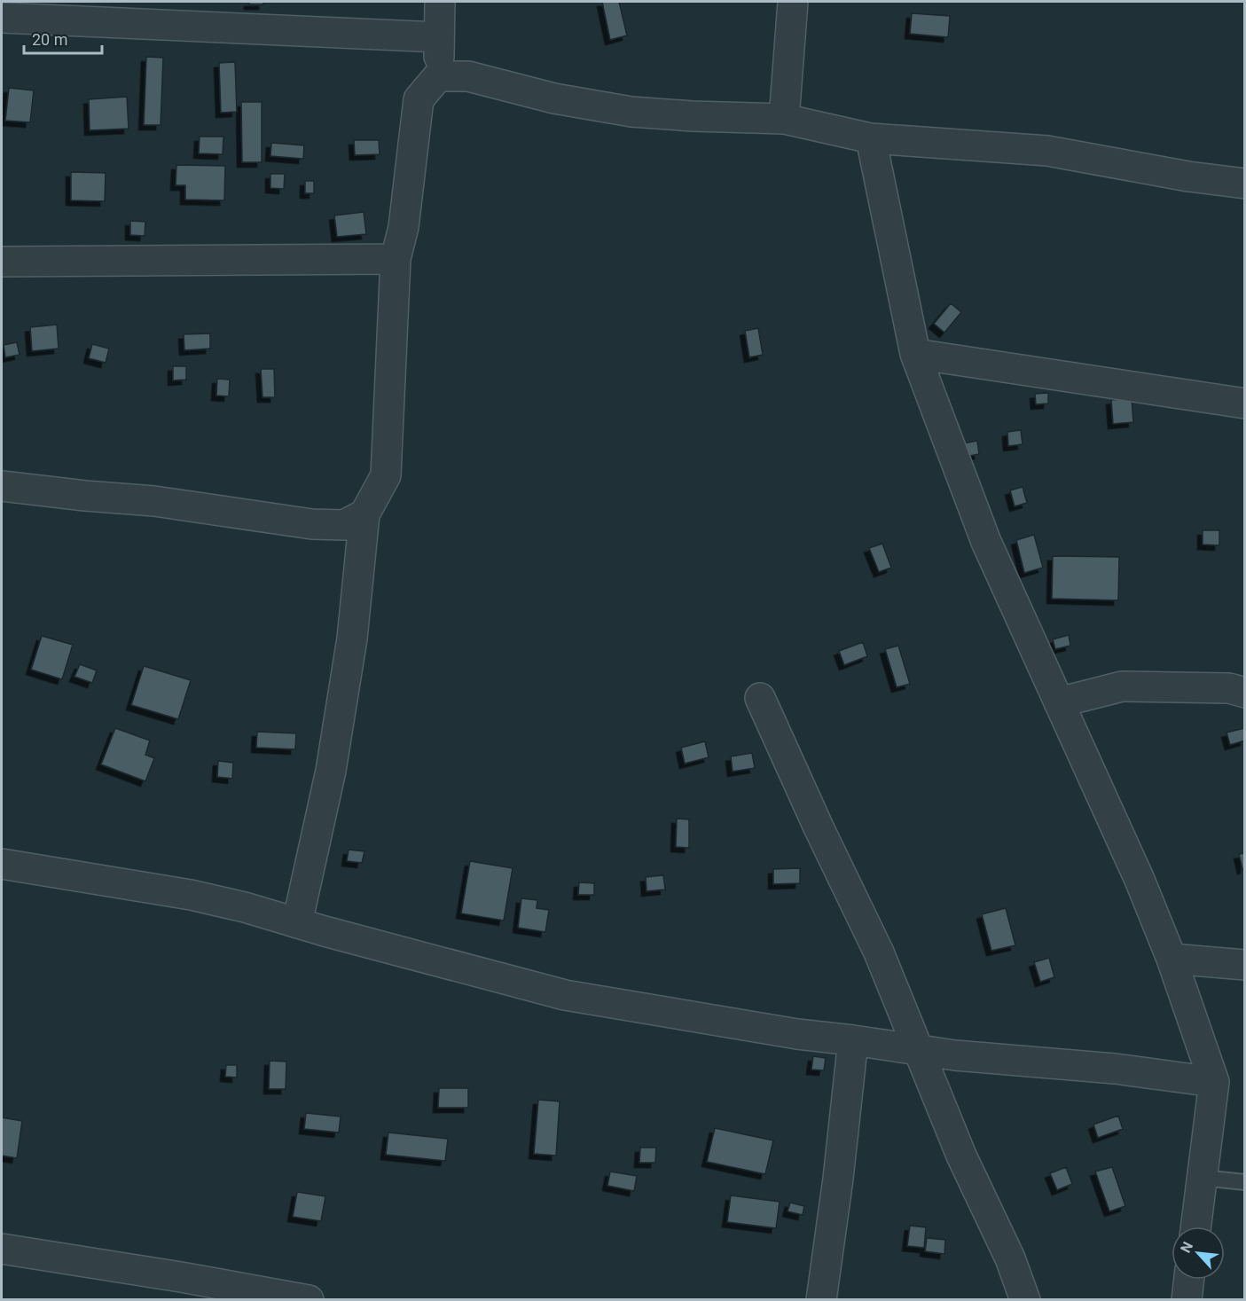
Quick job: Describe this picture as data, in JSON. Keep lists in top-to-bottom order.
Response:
{
  "scale_bar": "20 m",
  "north": "top left"
}
